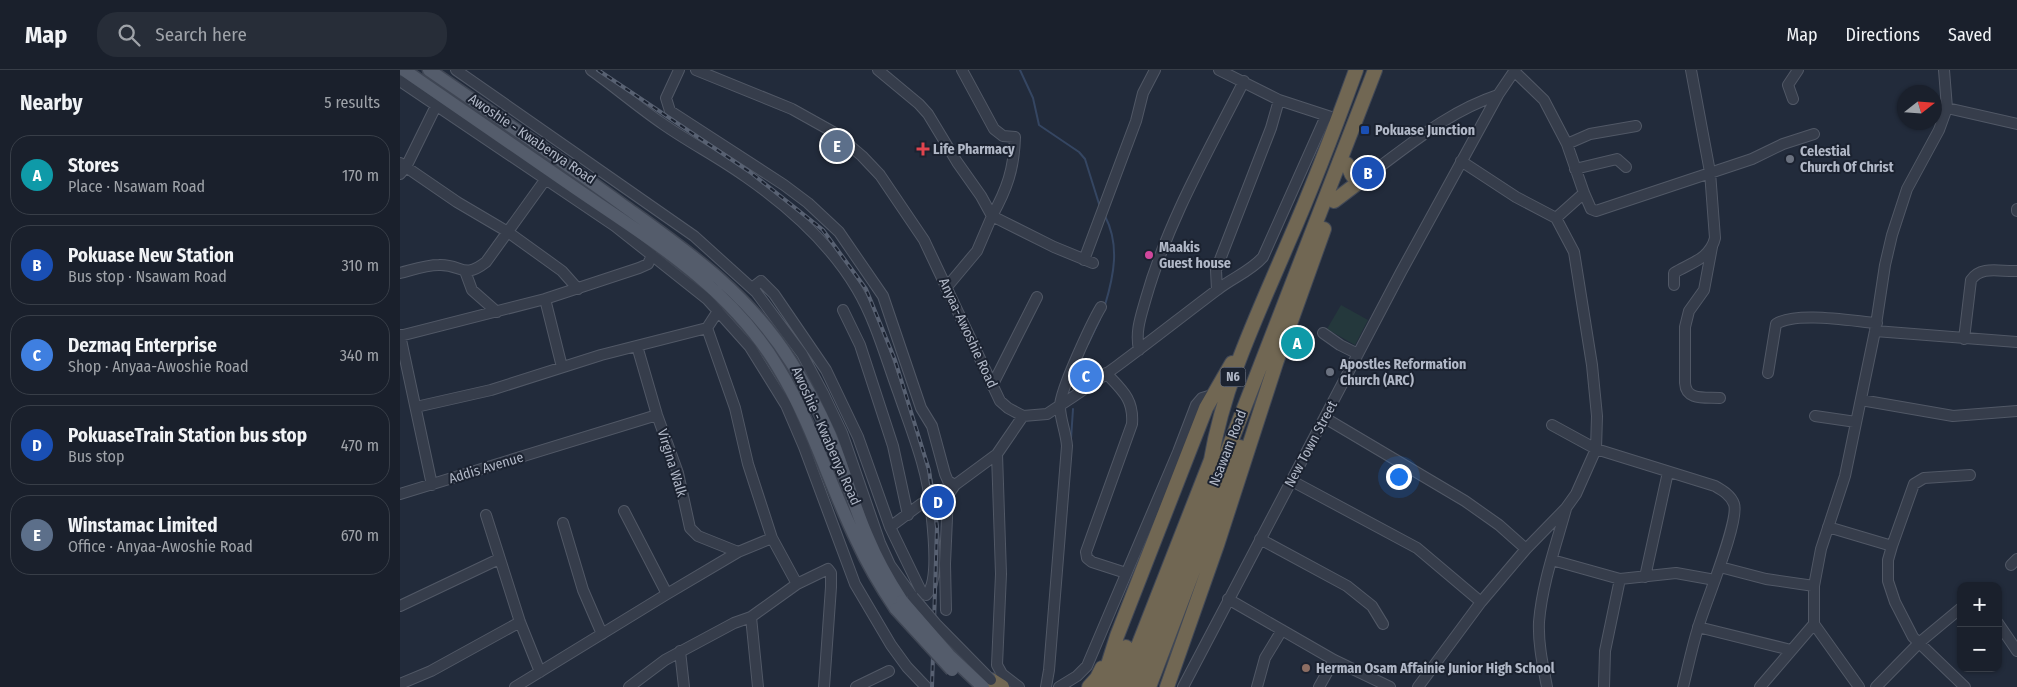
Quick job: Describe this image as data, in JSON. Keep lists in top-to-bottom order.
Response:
{
  "streets": {
    "highway": ["N6", "Nsawam Road"],
    "main road": ["Awoshie - Kwabenya Road"],
    "street": [
      "Anyaa-Awoshie Road",
      "New Town Street",
      "Virgina Walk",
      "Addis Avenue"
    ]
  },
  "crossings": [
    ["Virgina Walk", "Addis Avenue"]
  ],
  "places": {
    "transit": ["Pokuase Junction"],
    "health": ["Life Pharmacy"],
    "other": [
      "Celestial Church Of Christ",
      "Maakis Guest house",
      "Apostles Reformation Church (ARC)",
      "Herman Osam Affainie Junior High School"
    ]
  },
  "north": "right",
  "page": {
    "header": "Map",
    "search": "Search here",
    "nav": ["Map", "Directions", "Saved"],
    "heading": ["Nearby", "5 results"],
    "pins": [
      "E",
      "B",
      "A",
      "C",
      "D"
    ],
    "list": [
      {
        "mark": "A",
        "name": "Stores",
        "note": "Place · Nsawam Road",
        "value": "170 m"
      },
      {
        "mark": "B",
        "name": "Pokuase New Station",
        "note": "Bus stop · Nsawam Road",
        "value": "310 m"
      },
      {
        "mark": "C",
        "name": "Dezmaq Enterprise",
        "note": "Shop · Anyaa-Awoshie Road",
        "value": "340 m"
      },
      {
        "mark": "D",
        "name": "PokuaseTrain Station bus stop",
        "note": "Bus stop",
        "value": "470 m"
      },
      {
        "mark": "E",
        "name": "Winstamac Limited",
        "note": "Office · Anyaa-Awoshie Road",
        "value": "670 m"
      }
    ],
    "map_buttons": ["+", "−"]
  }
}
